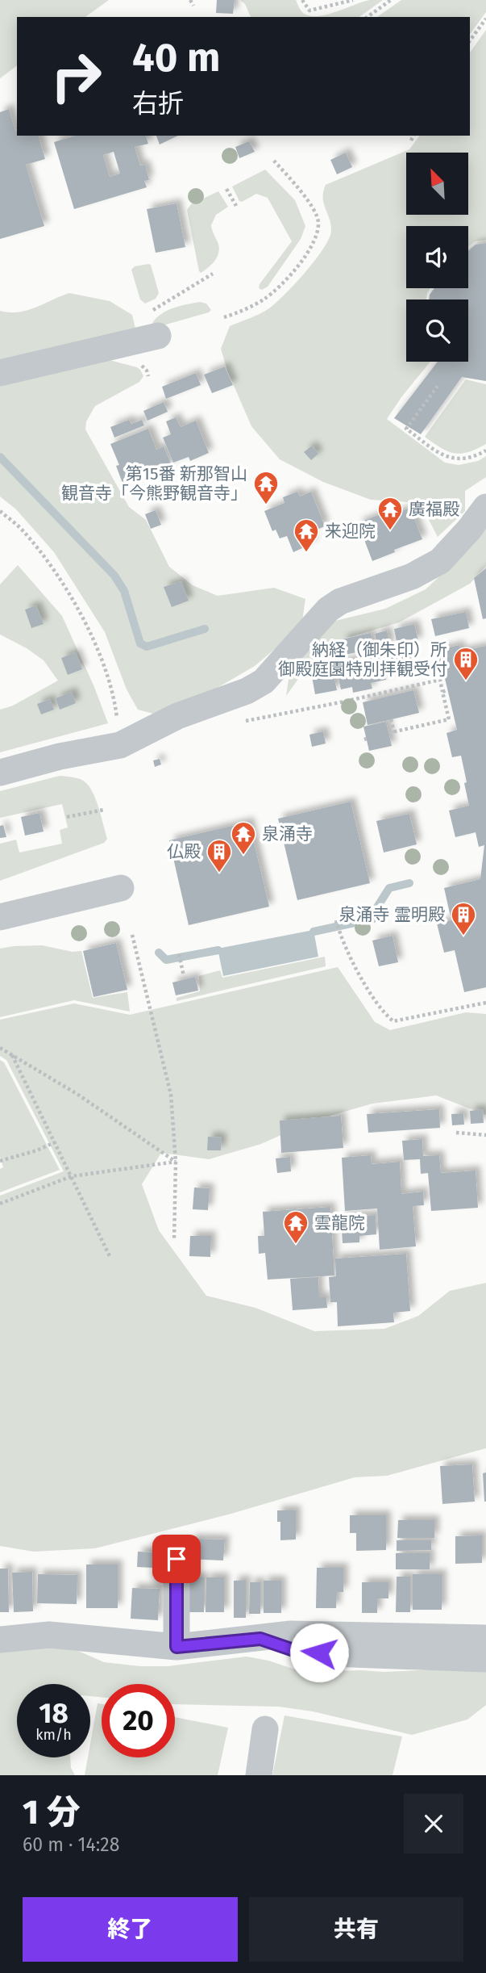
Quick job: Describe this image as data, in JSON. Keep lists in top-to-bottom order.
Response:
{
  "places": {
    "temple": [
      "第15番 新那智山 観音寺「今熊野観音寺」",
      "廣福殿",
      "来迎院",
      "泉涌寺",
      "雲龍院"
    ],
    "building": ["納経（御朱印）所 御殿庭園特別拝観受付", "仏殿", "泉涌寺 霊明殿"]
  },
  "north": "top left",
  "page": {
    "turn": ["40 m", "右折"],
    "speed": "18 km/h",
    "limit": "20",
    "heading": ["1 分", "60 m · 14:28"],
    "buttons": ["終了", "共有"]
  }
}
